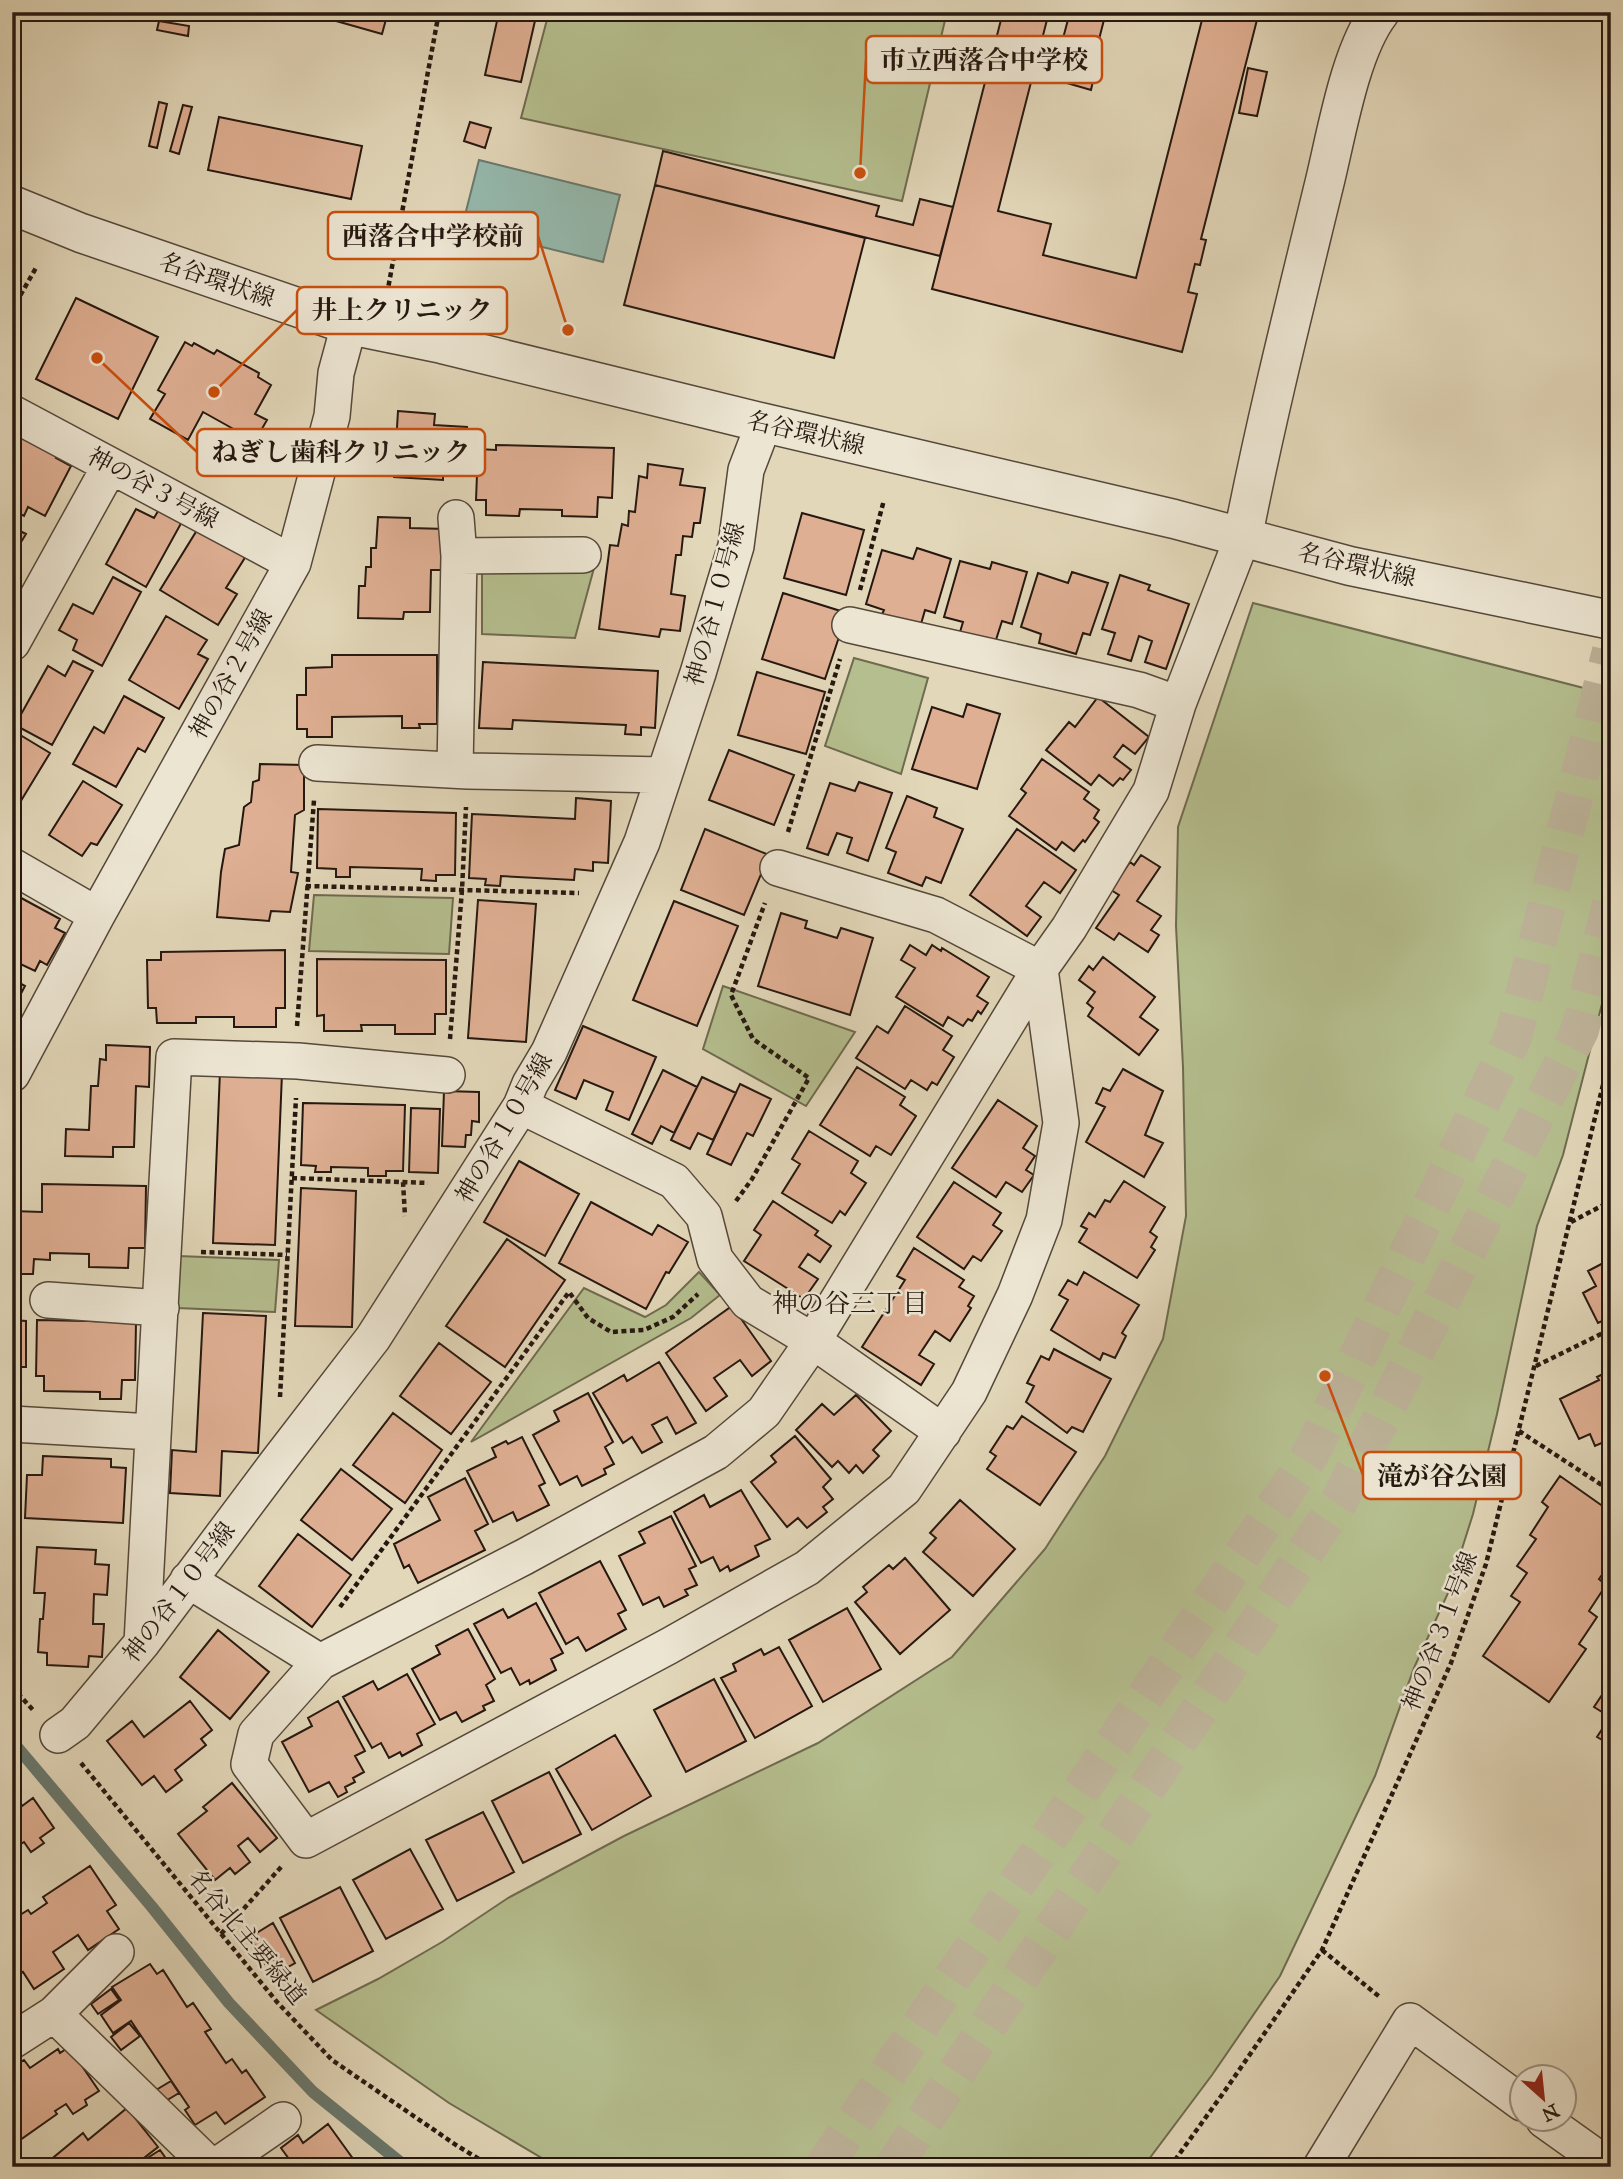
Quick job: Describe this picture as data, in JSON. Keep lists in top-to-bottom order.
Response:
{
  "streets": {
    "street": [
      "名谷環状線",
      "神の谷３号線",
      "神の谷１０号線",
      "神の谷２号線"
    ],
    "path": ["神の谷３１号線", "名谷北主要緑道"]
  },
  "crossings": [
    ["名谷環状線", "神の谷１０号線"],
    ["名谷環状線", "神の谷２号線"],
    ["神の谷３号線", "神の谷２号線"],
    ["神の谷１０号線", "名谷北主要緑道"]
  ],
  "districts": ["神の谷三丁目"],
  "places": [
    "市立西落合中学校",
    "西落合中学校前",
    "ねぎし歯科クリニック",
    "井上クリニック",
    "滝が谷公園"
  ],
  "north": "bottom right"
}
